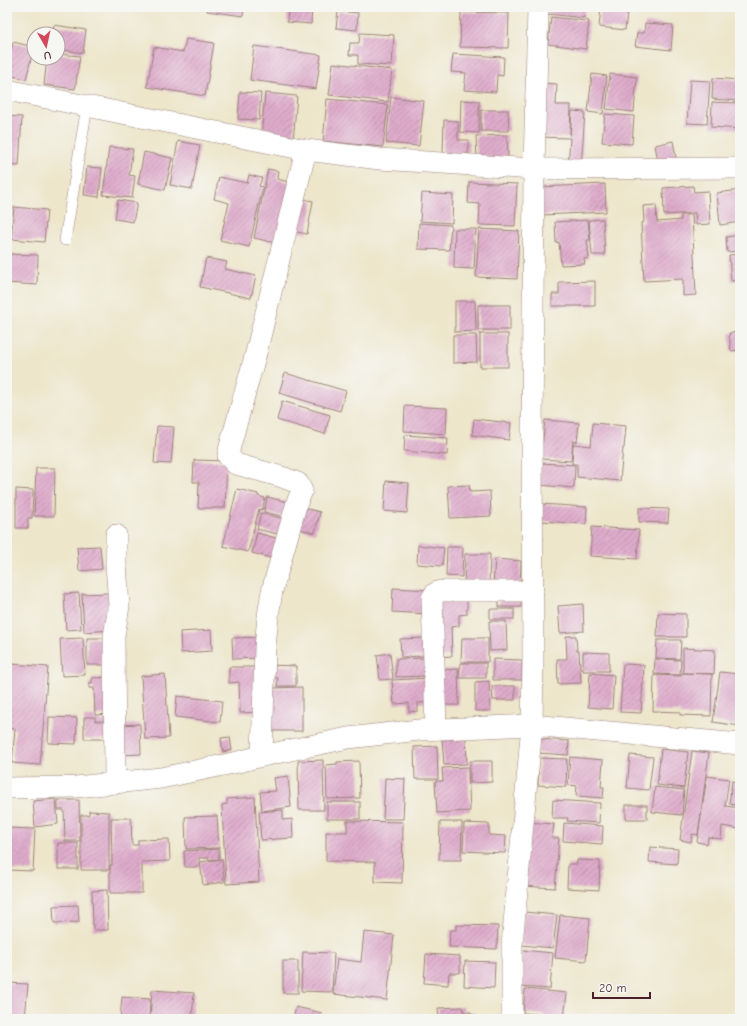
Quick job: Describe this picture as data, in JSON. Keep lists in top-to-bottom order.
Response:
{
  "scale_bar": "20 m",
  "north": "bottom"
}
